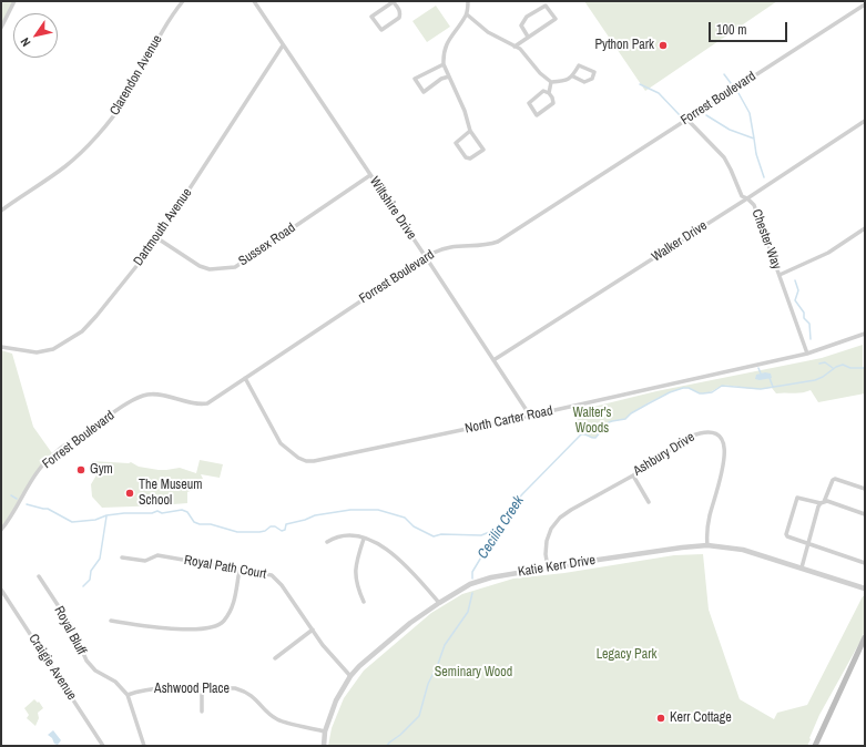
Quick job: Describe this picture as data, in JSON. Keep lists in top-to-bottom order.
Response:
{
  "streets": {
    "street": [
      "Clarendon Avenue",
      "Forrest Boulevard",
      "Wiltshire Drive",
      "Dartmouth Avenue",
      "Chester Way",
      "Walker Drive",
      "Sussex Road",
      "North Carter Road",
      "Ashbury Drive",
      "Katie Kerr Drive",
      "Royal Path Court",
      "Royal Bluff",
      "Craigie Avenue",
      "Ashwood Place"
    ]
  },
  "crossings": [
    ["Forrest Boulevard", "Wiltshire Drive"],
    ["Forrest Boulevard", "Chester Way"],
    ["Forrest Boulevard", "North Carter Road"],
    ["Wiltshire Drive", "Dartmouth Avenue"],
    ["Wiltshire Drive", "Walker Drive"],
    ["Wiltshire Drive", "Sussex Road"],
    ["Wiltshire Drive", "North Carter Road"],
    ["Dartmouth Avenue", "Sussex Road"],
    ["Chester Way", "Walker Drive"],
    ["Chester Way", "North Carter Road"],
    ["Ashbury Drive", "Katie Kerr Drive"],
    ["Katie Kerr Drive", "Royal Path Court"],
    ["Katie Kerr Drive", "Ashwood Place"],
    ["Royal Bluff", "Ashwood Place"]
  ],
  "water": ["Cecilia Creek"],
  "parks": ["Walter's Woods", "Legacy Park", "Seminary Wood"],
  "places": [
    "Python Park",
    "Gym",
    "The Museum School",
    "Kerr Cottage"
  ],
  "scale_bar": "100 m",
  "north": "bottom left"
}
